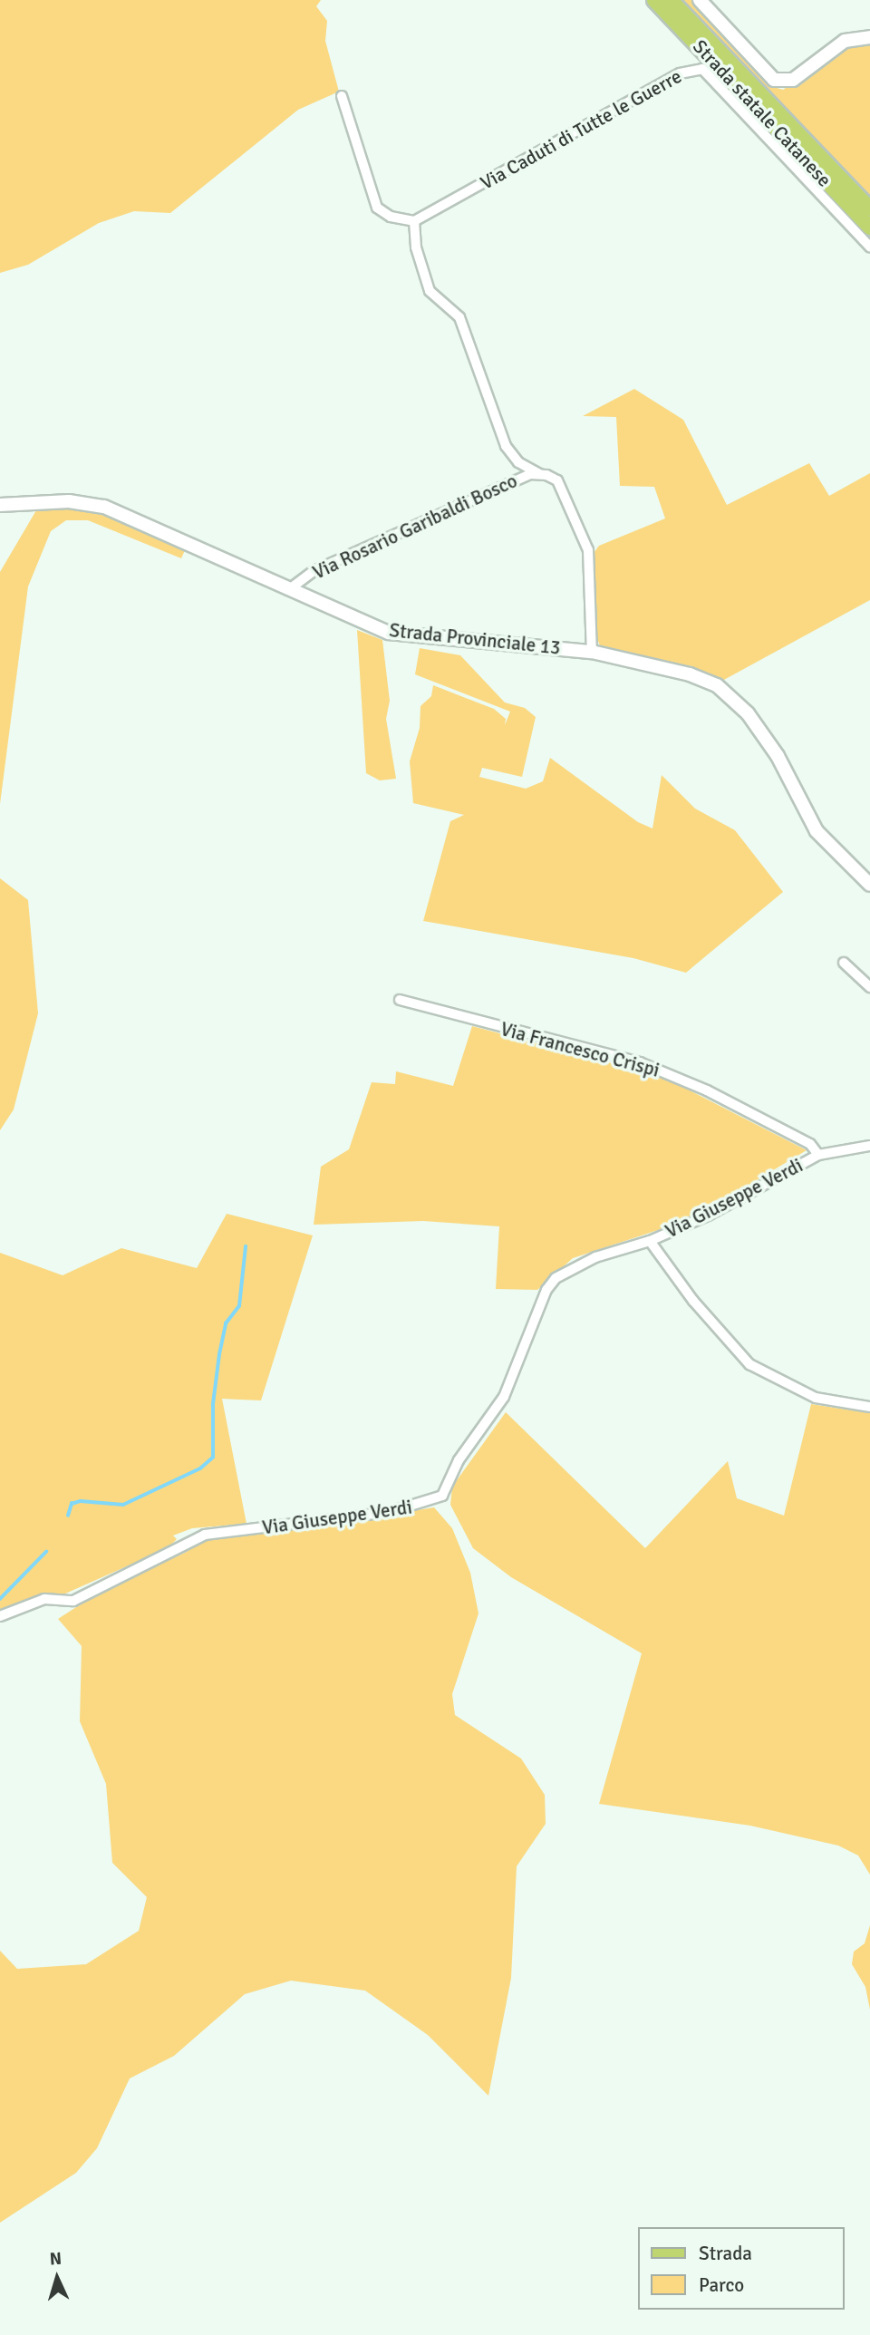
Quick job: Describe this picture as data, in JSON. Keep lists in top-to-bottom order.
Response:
{
  "streets": {
    "main road": ["Strada statale Catanese", "Strada Provinciale 13"],
    "street": [
      "Via Caduti di Tutte le Guerre",
      "Via Rosario Garibaldi Bosco",
      "Via Francesco Crispi",
      "Via Giuseppe Verdi"
    ]
  },
  "crossings": [
    ["Via Rosario Garibaldi Bosco", "Strada Provinciale 13"],
    ["Via Francesco Crispi", "Via Giuseppe Verdi"]
  ],
  "legend": ["Strada", "Parco"],
  "north": "top"
}
